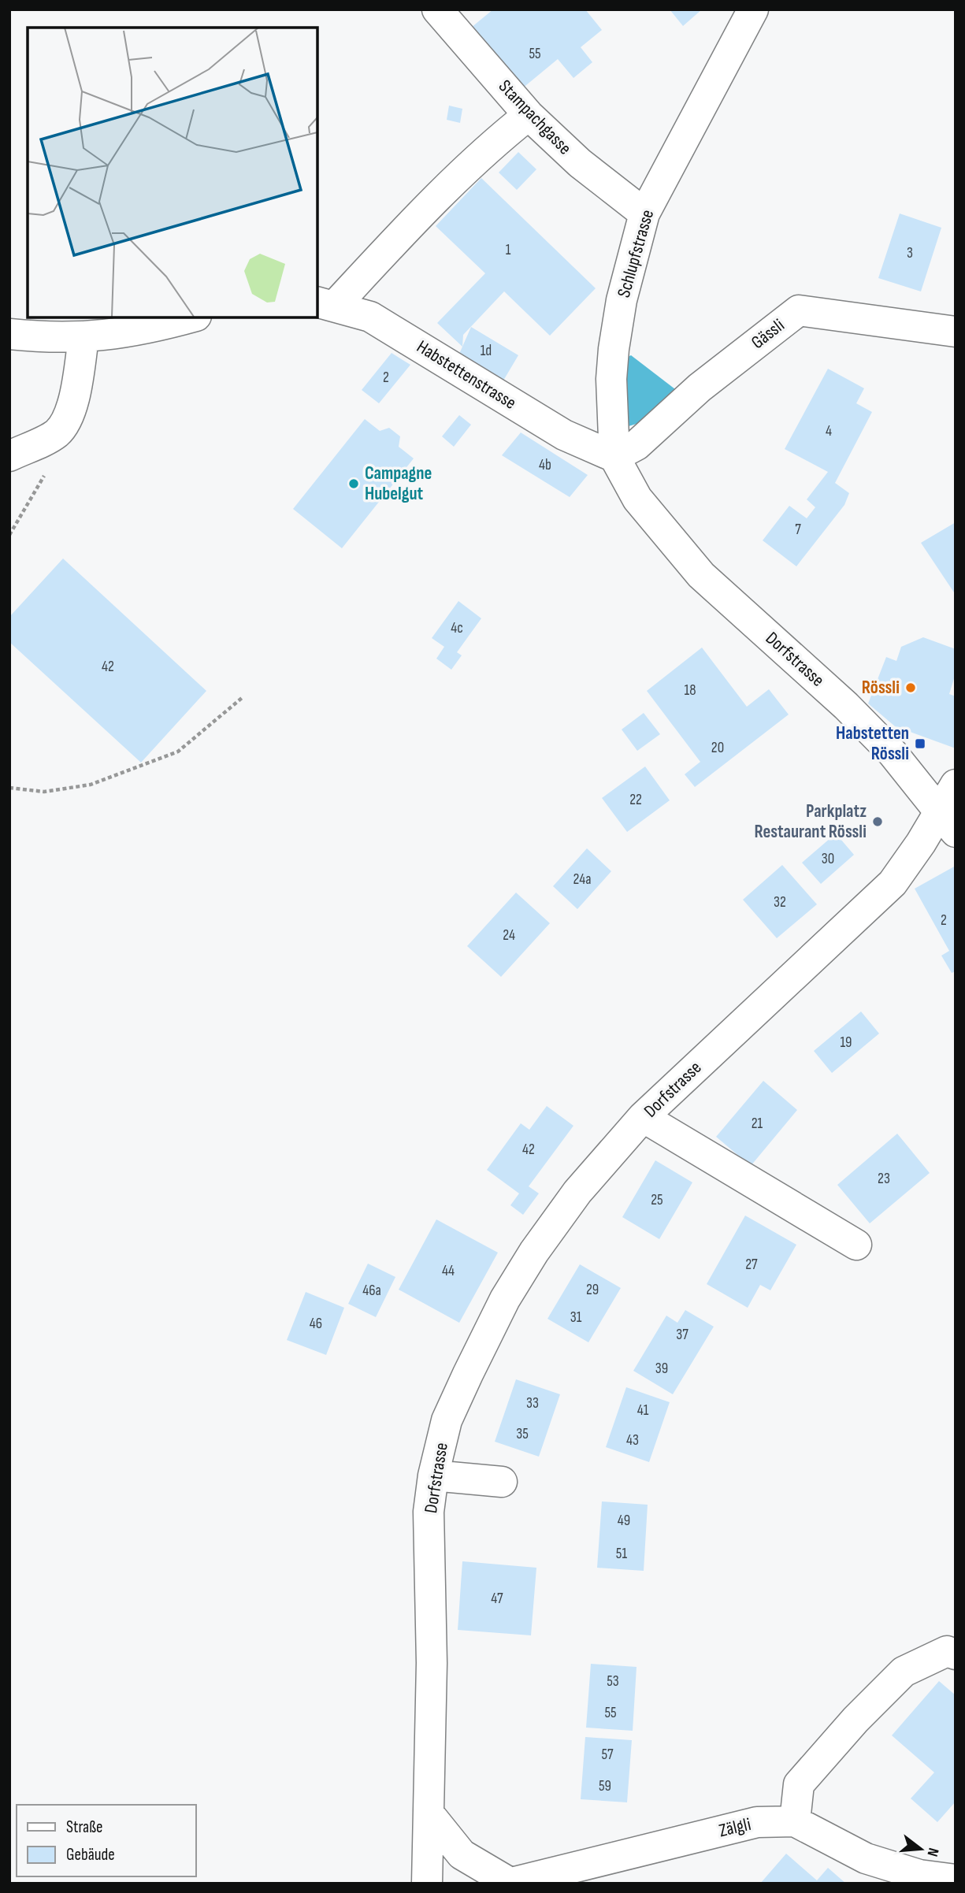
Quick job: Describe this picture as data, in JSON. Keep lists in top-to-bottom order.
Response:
{
  "streets": {
    "street": [
      "Stampachgasse",
      "Schlupfstrasse",
      "Gässli",
      "Habstettenstrasse",
      "Dorfstrasse",
      "Zälgli"
    ]
  },
  "crossings": [
    ["Stampachgasse", "Schlupfstrasse"],
    ["Schlupfstrasse", "Gässli"],
    ["Schlupfstrasse", "Habstettenstrasse"],
    ["Schlupfstrasse", "Dorfstrasse"],
    ["Gässli", "Habstettenstrasse"],
    ["Gässli", "Dorfstrasse"],
    ["Habstettenstrasse", "Dorfstrasse"],
    ["Dorfstrasse", "Zälgli"]
  ],
  "places": {
    "other": ["Campagne Hubelgut", "Rössli", "Parkplatz Restaurant Rössli"],
    "transit": ["Habstetten Rössli"]
  },
  "house_numbers": [
    "55",
    "1",
    "3",
    "1d",
    "2",
    "4",
    "4b",
    "7",
    "4c",
    "42",
    "18",
    "20",
    "22",
    "30",
    "24a",
    "32",
    "2",
    "24",
    "19",
    "21",
    "42",
    "23",
    "25",
    "27",
    "44",
    "29",
    "46a",
    "31",
    "46",
    "37",
    "39",
    "33",
    "41",
    "35",
    "43",
    "49",
    "51",
    "47",
    "53",
    "55",
    "57",
    "59"
  ],
  "legend": ["Straße", "Gebäude"],
  "north": "right"
}
